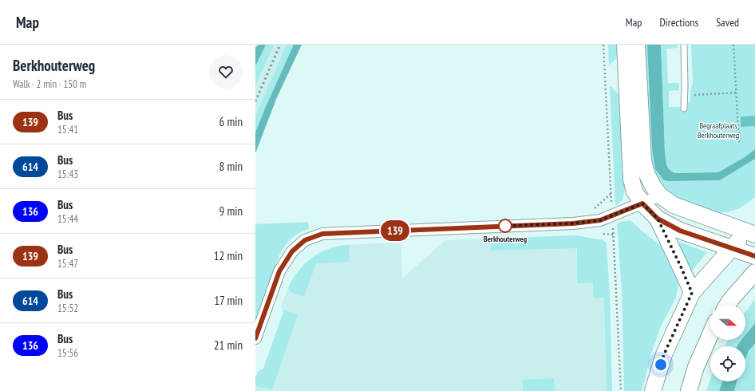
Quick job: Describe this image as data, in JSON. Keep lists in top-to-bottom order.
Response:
{
  "parks": ["Begraafplaats Berkhouterweg"],
  "places": ["Berkhouterweg"],
  "lines": ["bus line 139"],
  "north": "right",
  "page": {
    "header": "Map",
    "nav": ["Map", "Directions", "Saved"],
    "heading": ["Berkhouterweg", "Walk · 2 min · 150 m"],
    "on_map": "139",
    "list": [
      {
        "mark": "139",
        "name": "Bus",
        "note": "15:41",
        "value": "6 min"
      },
      {
        "mark": "614",
        "name": "Bus",
        "note": "15:43",
        "value": "8 min"
      },
      {
        "mark": "136",
        "name": "Bus",
        "note": "15:44",
        "value": "9 min"
      },
      {
        "mark": "139",
        "name": "Bus",
        "note": "15:47",
        "value": "12 min"
      },
      {
        "mark": "614",
        "name": "Bus",
        "note": "15:52",
        "value": "17 min"
      },
      {
        "mark": "136",
        "name": "Bus",
        "note": "15:56",
        "value": "21 min"
      }
    ]
  }
}
